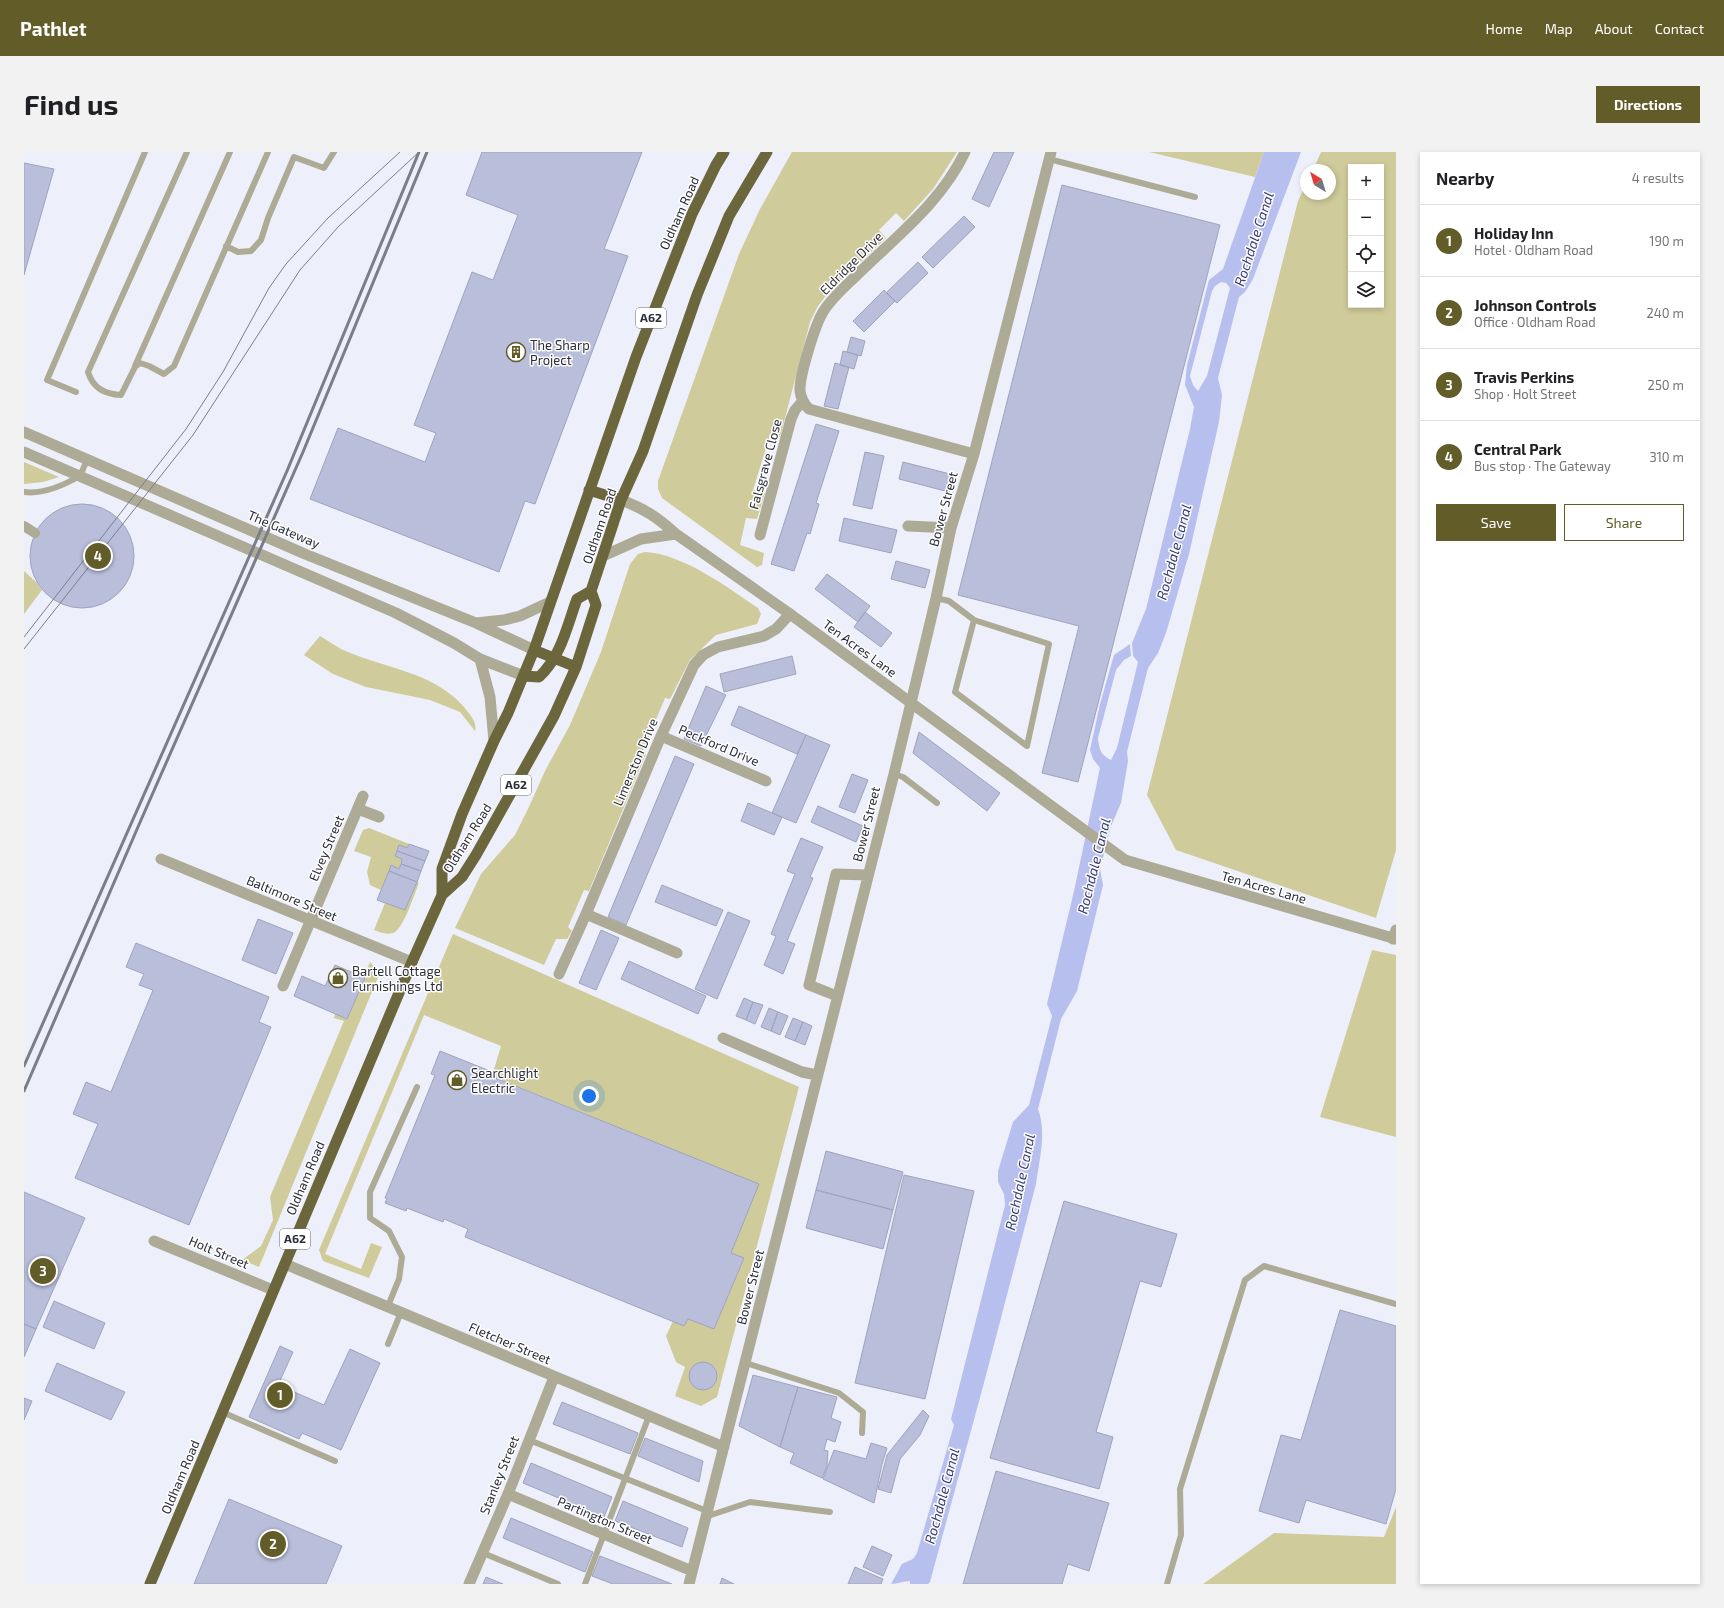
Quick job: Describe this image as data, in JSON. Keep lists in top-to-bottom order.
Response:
{
  "streets": {
    "highway": ["Oldham Road", "A62"],
    "street": [
      "Eldridge Drive",
      "Falsgrave Close",
      "Bower Street",
      "The Gateway",
      "Ten Acres Lane",
      "Peckford Drive",
      "Limerston Drive",
      "Elvey Street",
      "Baltimore Street",
      "Holt Street",
      "Fletcher Street",
      "Stanley Street",
      "Partington Street"
    ]
  },
  "crossings": [
    ["Oldham Road", "The Gateway"],
    ["Oldham Road", "Ten Acres Lane"],
    ["Oldham Road", "Baltimore Street"],
    ["Oldham Road", "Holt Street"],
    ["Oldham Road", "Fletcher Street"],
    ["Eldridge Drive", "Falsgrave Close"],
    ["Bower Street", "Ten Acres Lane"],
    ["Bower Street", "Fletcher Street"],
    ["Bower Street", "Partington Street"],
    ["Ten Acres Lane", "Limerston Drive"],
    ["Peckford Drive", "Limerston Drive"],
    ["Elvey Street", "Baltimore Street"],
    ["Fletcher Street", "Stanley Street"],
    ["Stanley Street", "Partington Street"]
  ],
  "water": ["Rochdale Canal"],
  "places": {
    "building": ["The Sharp Project"],
    "shop": ["Bartell Cottage Furnishings Ltd", "Searchlight Electric"]
  },
  "north": "top left",
  "page": {
    "header": "Pathlet",
    "nav": [
      "Home",
      "Map",
      "About",
      "Contact"
    ],
    "buttons": [
      "Directions",
      ["Save", "Share"]
    ],
    "title": "Find us",
    "heading": ["Nearby", "4 results"],
    "map_buttons": ["+", "−"],
    "list": [
      {
        "mark": "1",
        "name": "Holiday Inn",
        "note": "Hotel · Oldham Road",
        "value": "190 m"
      },
      {
        "mark": "2",
        "name": "Johnson Controls",
        "note": "Office · Oldham Road",
        "value": "240 m"
      },
      {
        "mark": "3",
        "name": "Travis Perkins",
        "note": "Shop · Holt Street",
        "value": "250 m"
      },
      {
        "mark": "4",
        "name": "Central Park",
        "note": "Bus stop · The Gateway",
        "value": "310 m"
      }
    ],
    "pins": [
      "4",
      "3",
      "1",
      "2"
    ]
  }
}
